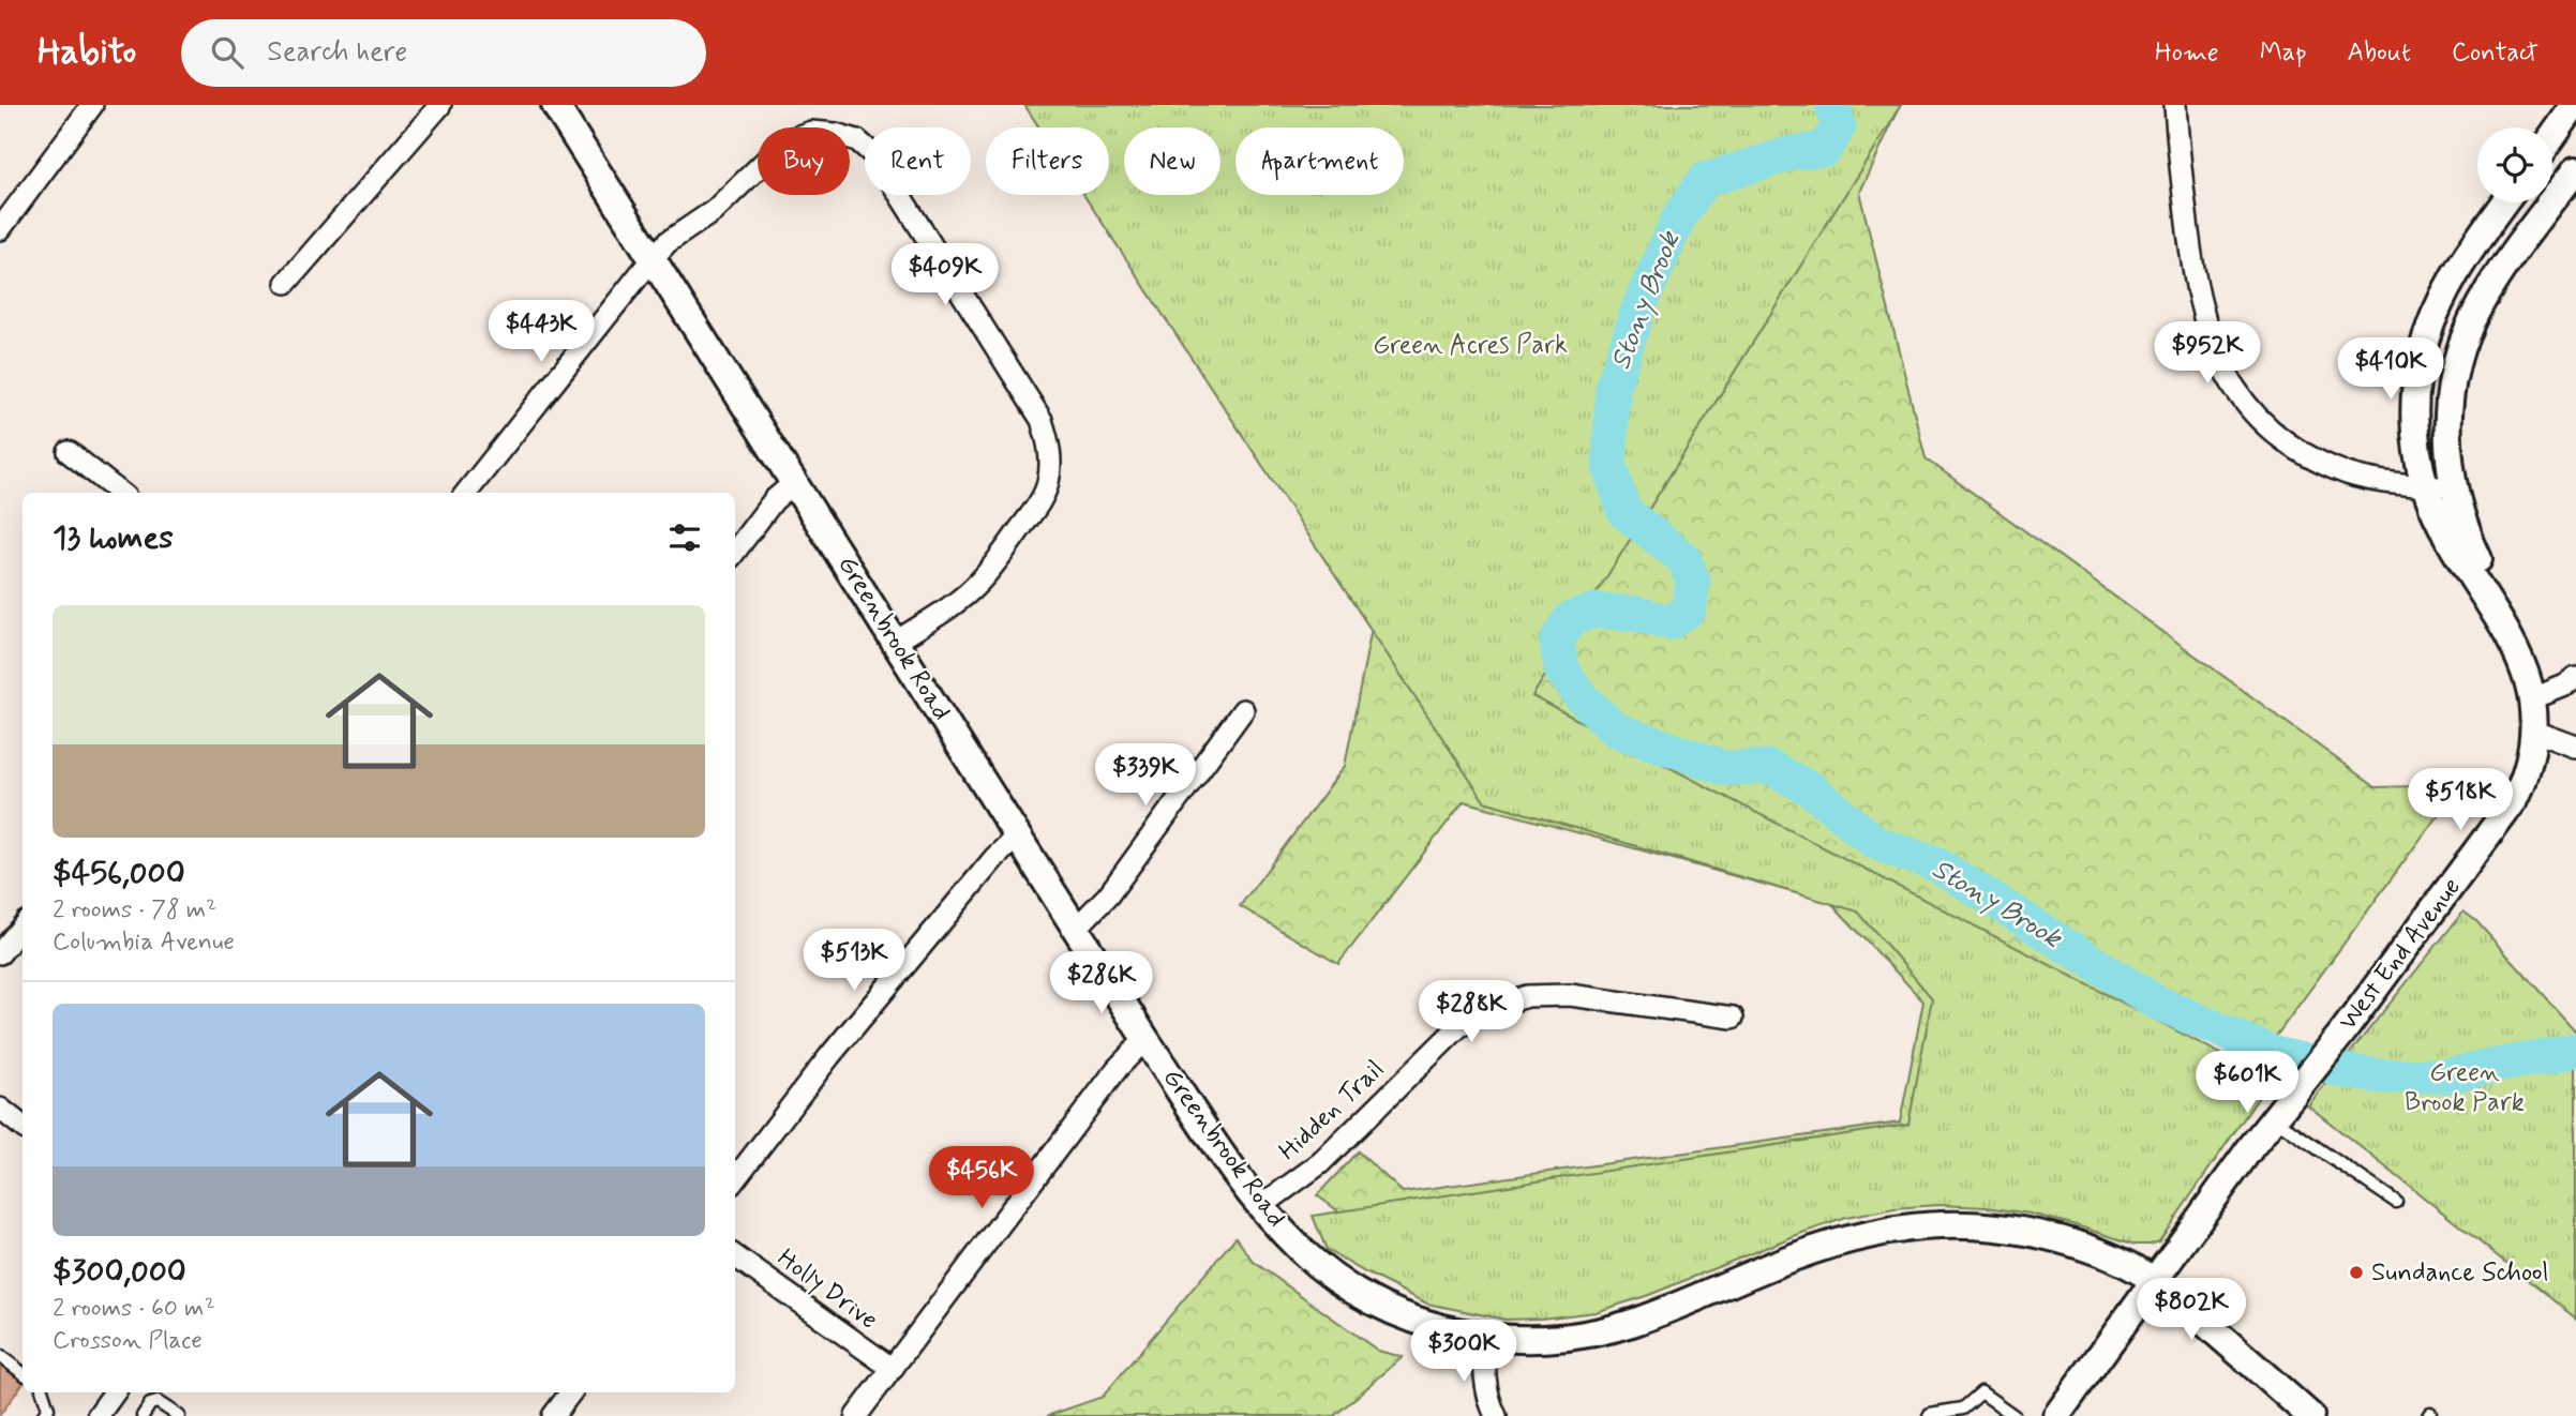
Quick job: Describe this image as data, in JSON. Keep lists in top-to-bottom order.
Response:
{
  "streets": {
    "street": [
      "Greenbrook Road",
      "West End Avenue",
      "Hidden Trail",
      "Holly Drive"
    ]
  },
  "crossings": [
    ["Greenbrook Road", "West End Avenue"],
    ["Greenbrook Road", "Hidden Trail"]
  ],
  "water": ["Stony Brook"],
  "parks": ["Green Acres Park", "Green Brook Park"],
  "places": ["Sundance School"],
  "page": {
    "header": "Habito",
    "search": "Search here",
    "nav": [
      "Home",
      "Map",
      "About",
      "Contact"
    ],
    "chip": [
      "Buy",
      "Rent",
      "Filters",
      "New",
      "Apartment"
    ],
    "price": [
      "$409K",
      "$443K",
      "$952K",
      "$410K",
      "$339K",
      "$518K",
      "$513K",
      "$286K",
      "$288K",
      "$601K",
      "$456K",
      "$802K",
      "$300K"
    ],
    "heading": "13 homes",
    "list": [
      {
        "name": "$456,000",
        "note": "2 rooms · 78 m² · Columbia Avenue"
      },
      {
        "name": "$300,000",
        "note": "2 rooms · 60 m² · Crosson Place"
      }
    ]
  }
}
